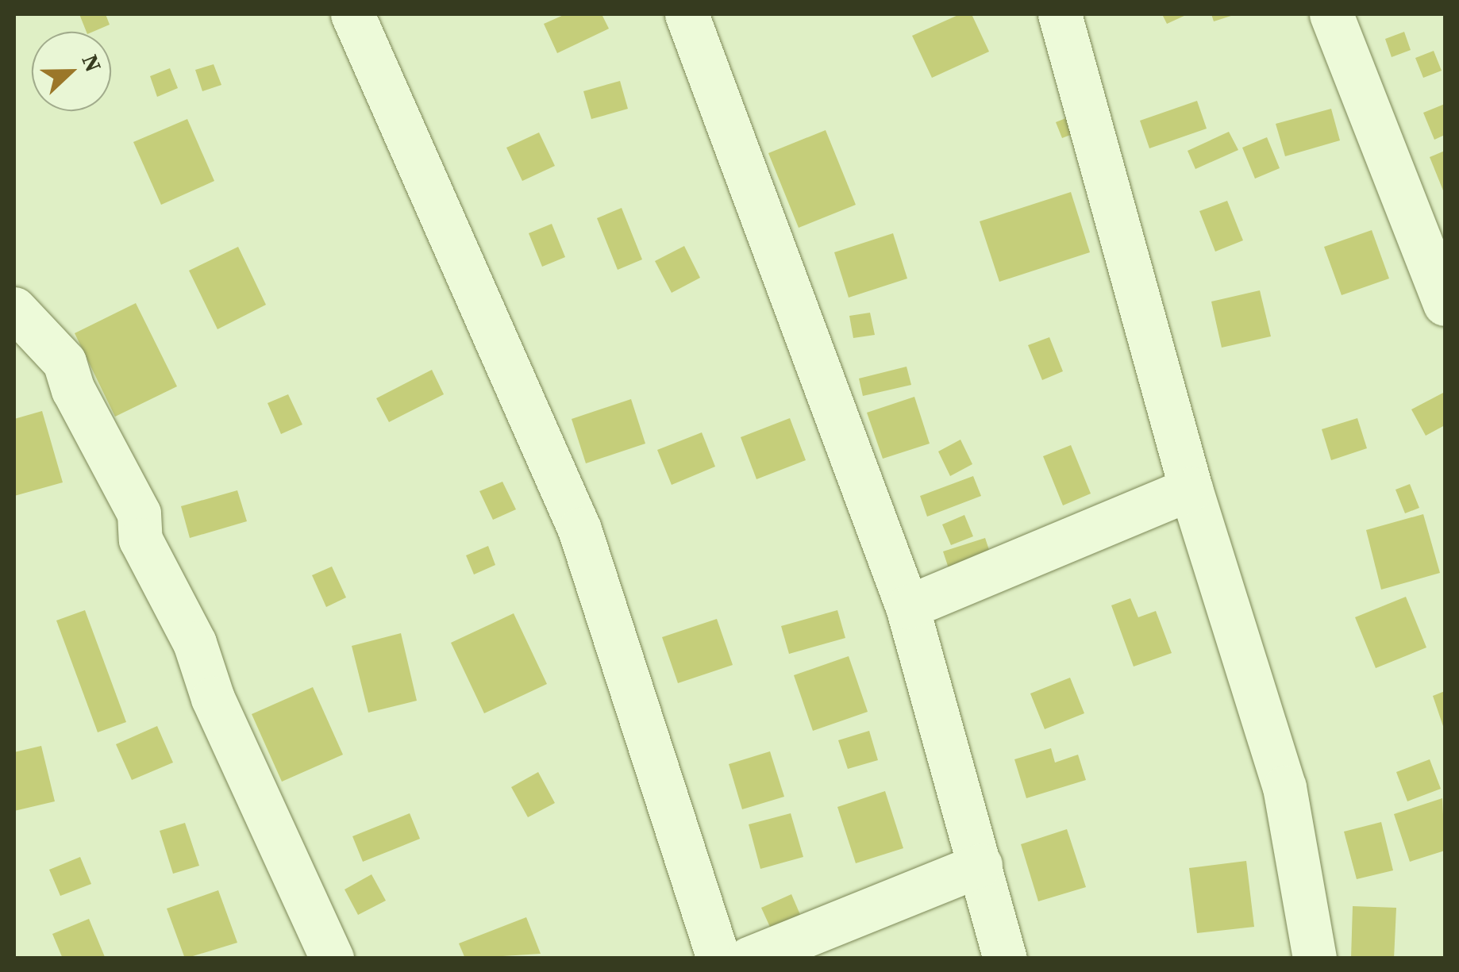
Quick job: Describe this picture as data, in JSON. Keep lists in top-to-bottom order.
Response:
{
  "north": "right"
}
